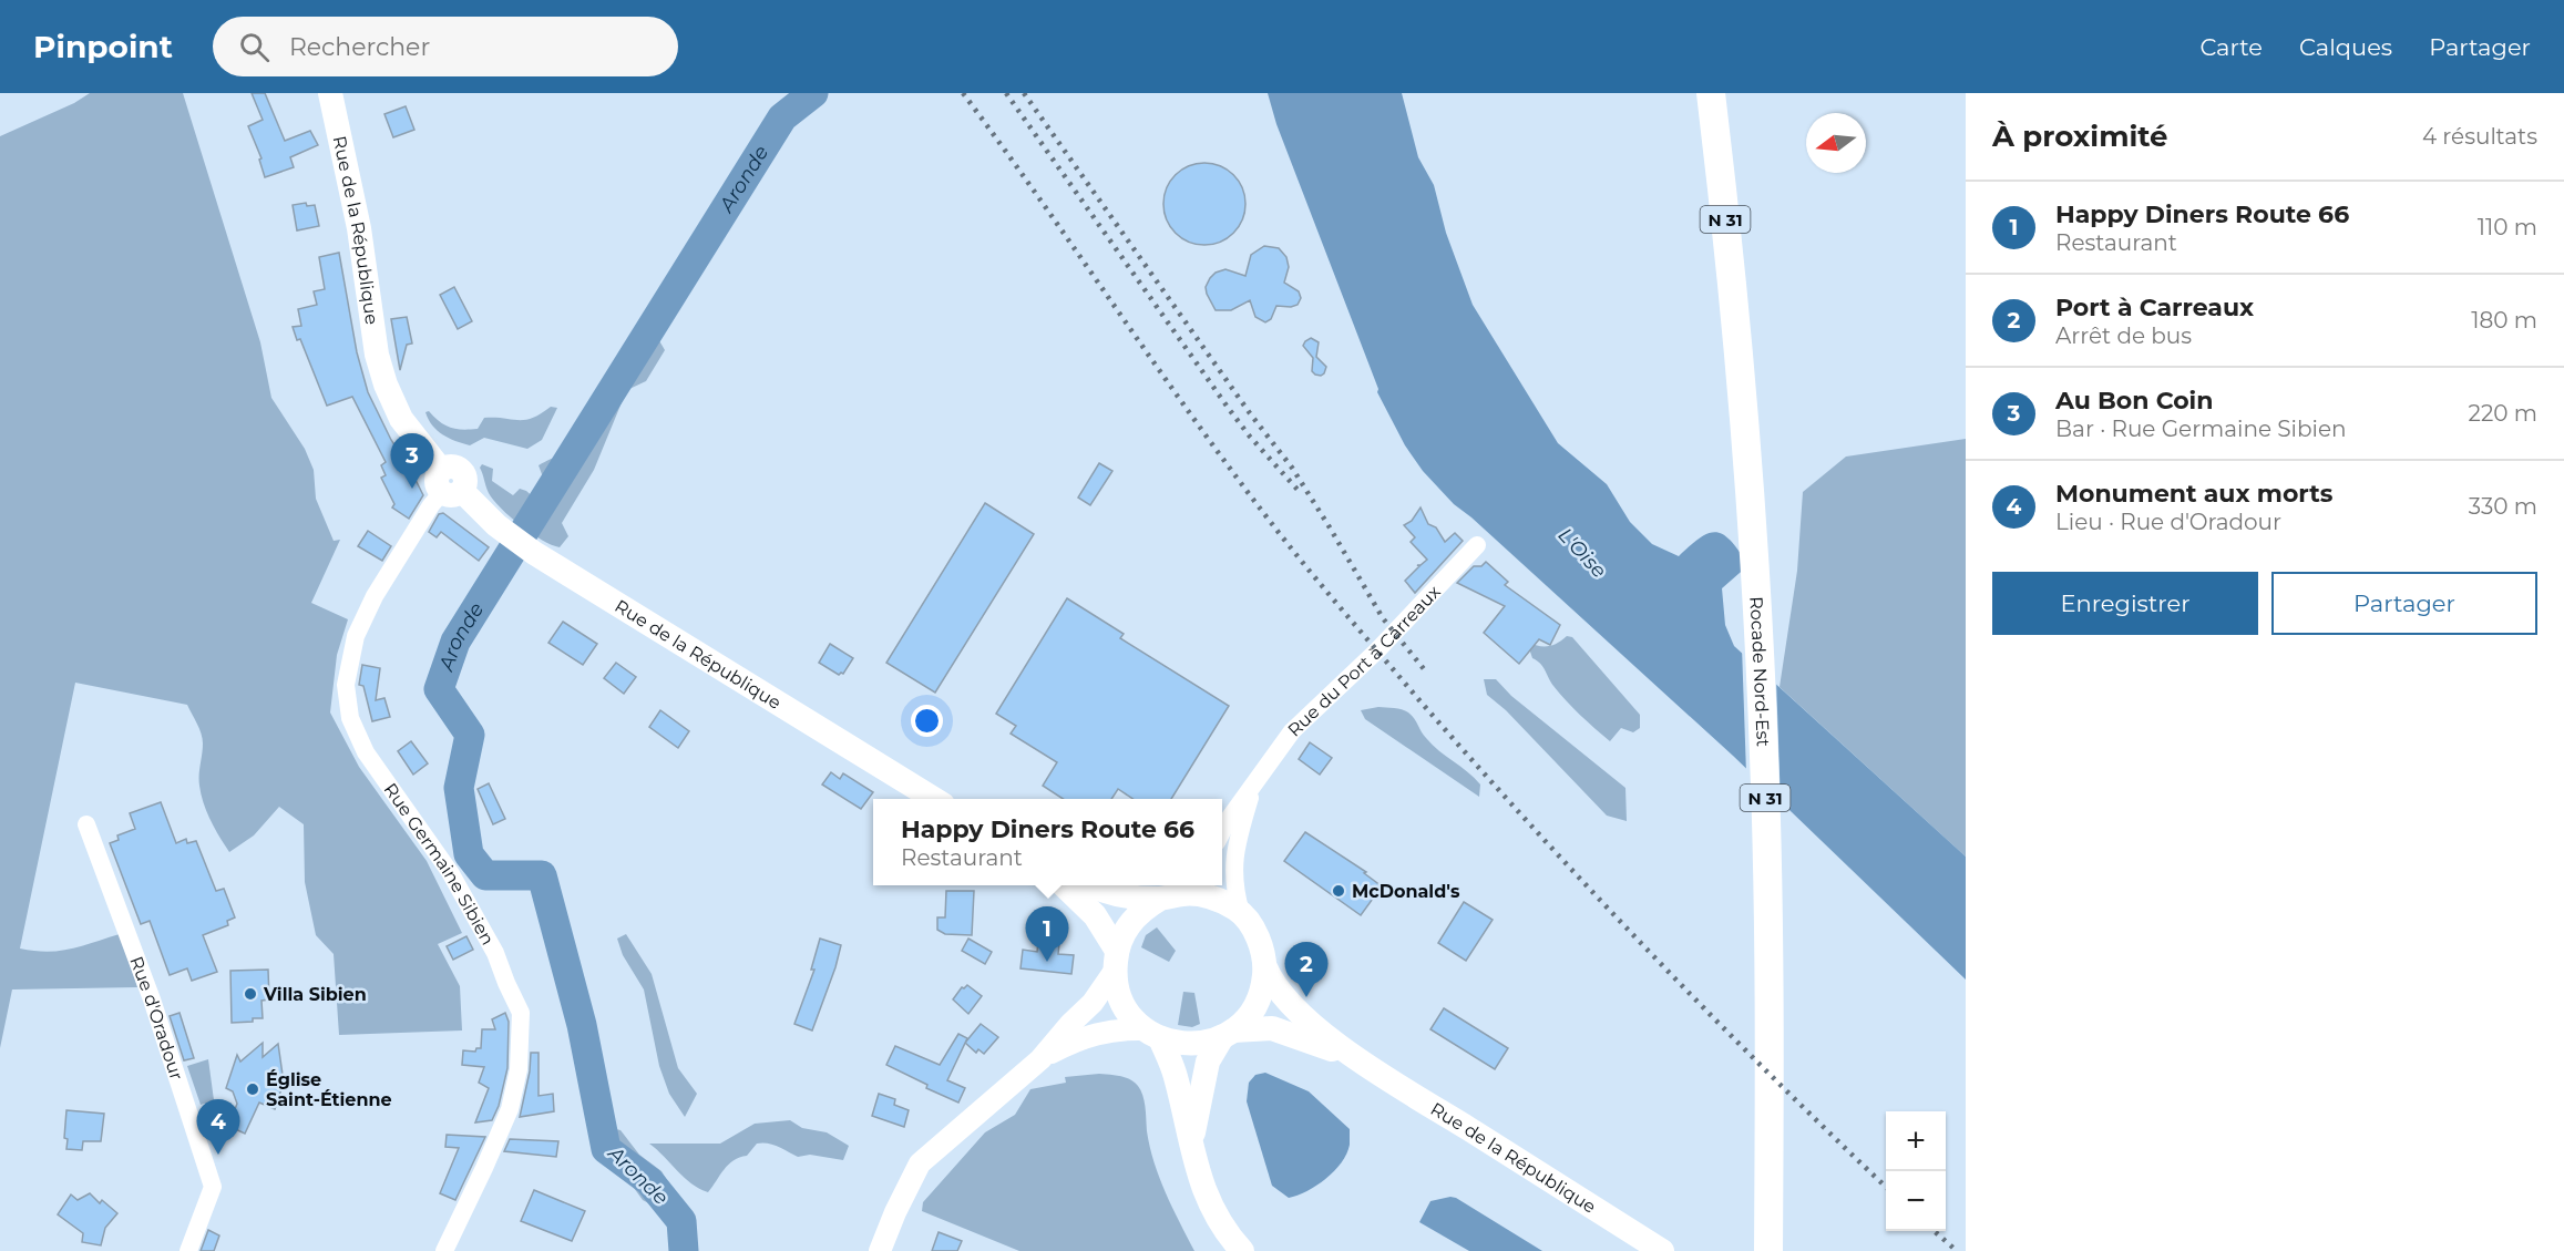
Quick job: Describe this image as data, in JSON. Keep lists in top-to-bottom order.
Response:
{
  "streets": {
    "main road": ["N 31", "Rue de la République", "Rocade Nord-Est"],
    "street": ["Rue du Port à Carreaux", "Rue Germaine Sibien", "Rue d'Oradour"]
  },
  "crossings": [
    ["Rue de la République", "Rue du Port à Carreaux"],
    ["Rue de la République", "Rue Germaine Sibien"]
  ],
  "water": ["Aronde", "L'Oise"],
  "places": ["McDonald's", "Villa Sibien", "Église Saint-Étienne"],
  "north": "left",
  "page": {
    "header": "Pinpoint",
    "search": "Rechercher",
    "nav": ["Carte", "Calques", "Partager"],
    "heading": ["À proximité", "4 résultats"],
    "list": [
      {
        "mark": "1",
        "name": "Happy Diners Route 66",
        "note": "Restaurant",
        "value": "110 m"
      },
      {
        "mark": "2",
        "name": "Port à Carreaux",
        "note": "Arrêt de bus",
        "value": "180 m"
      },
      {
        "mark": "3",
        "name": "Au Bon Coin",
        "note": "Bar · Rue Germaine Sibien",
        "value": "220 m"
      },
      {
        "mark": "4",
        "name": "Monument aux morts",
        "note": "Lieu · Rue d'Oradour",
        "value": "330 m"
      }
    ],
    "pins": [
      "3",
      "1",
      "2",
      "4"
    ],
    "buttons": ["Enregistrer", "Partager"],
    "popup": ["Happy Diners Route 66", "Restaurant"],
    "map_buttons": ["+", "−"]
  }
}
